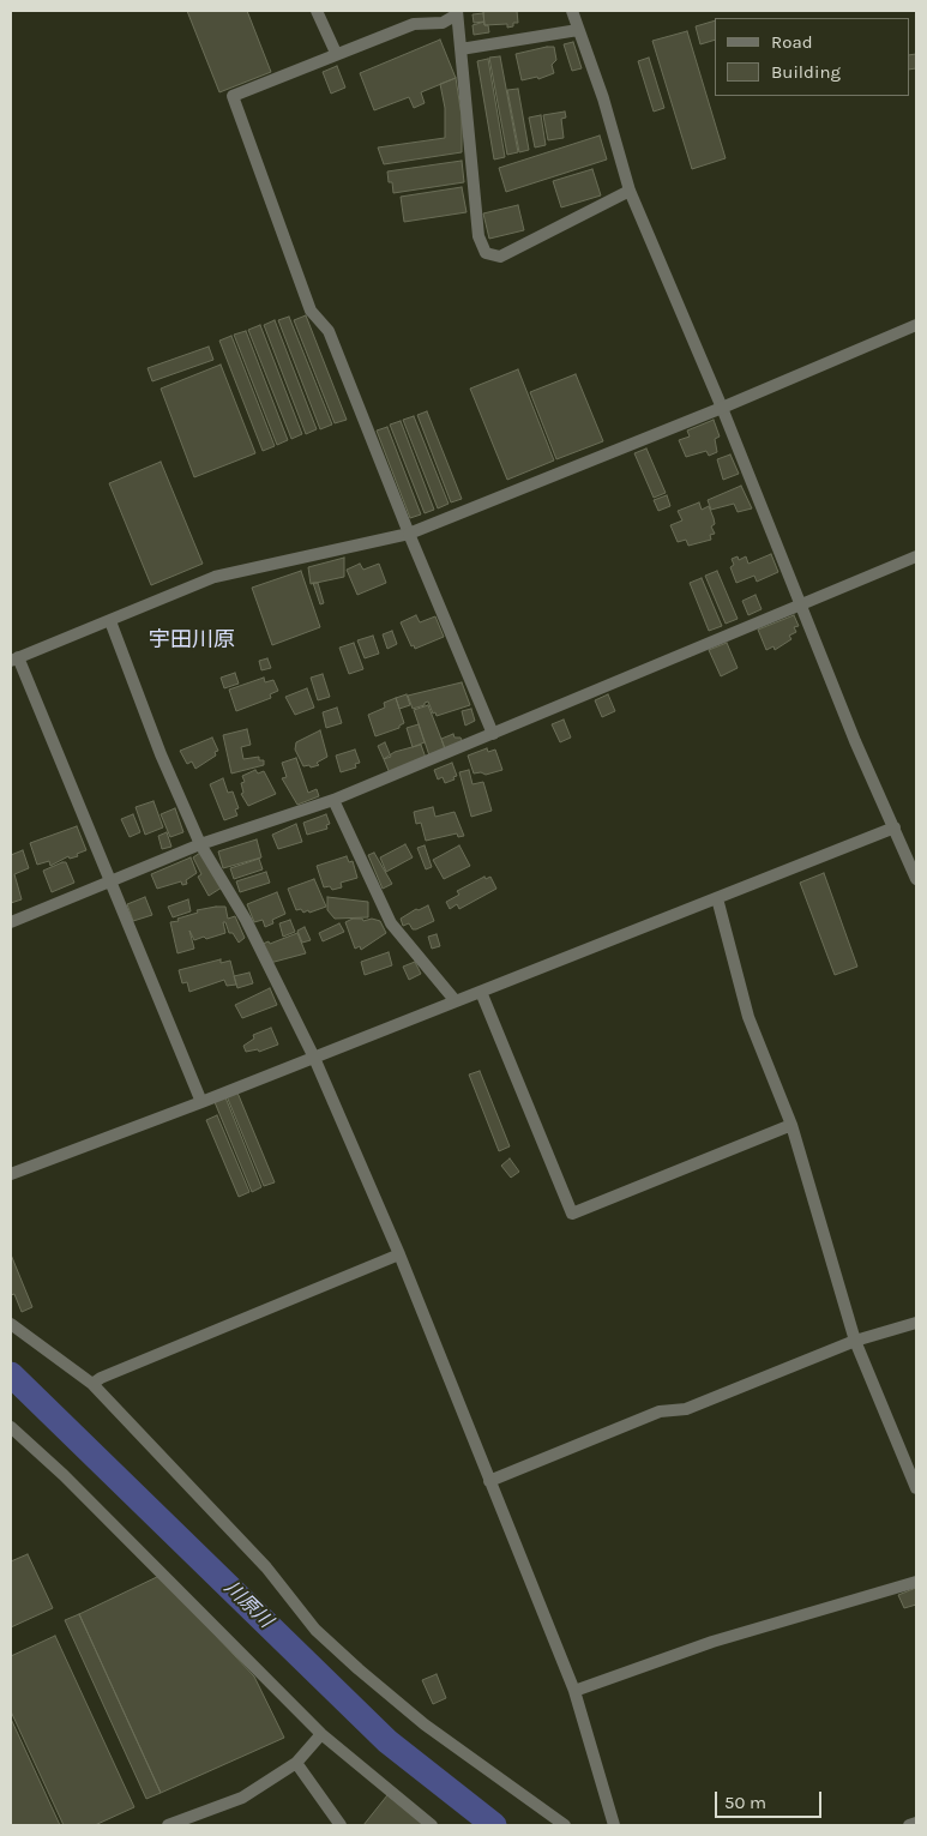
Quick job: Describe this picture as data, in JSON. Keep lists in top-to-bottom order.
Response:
{
  "districts": ["宇田川原"],
  "water": ["川原川"],
  "legend": ["Road", "Building"],
  "scale_bar": "50 m"
}
